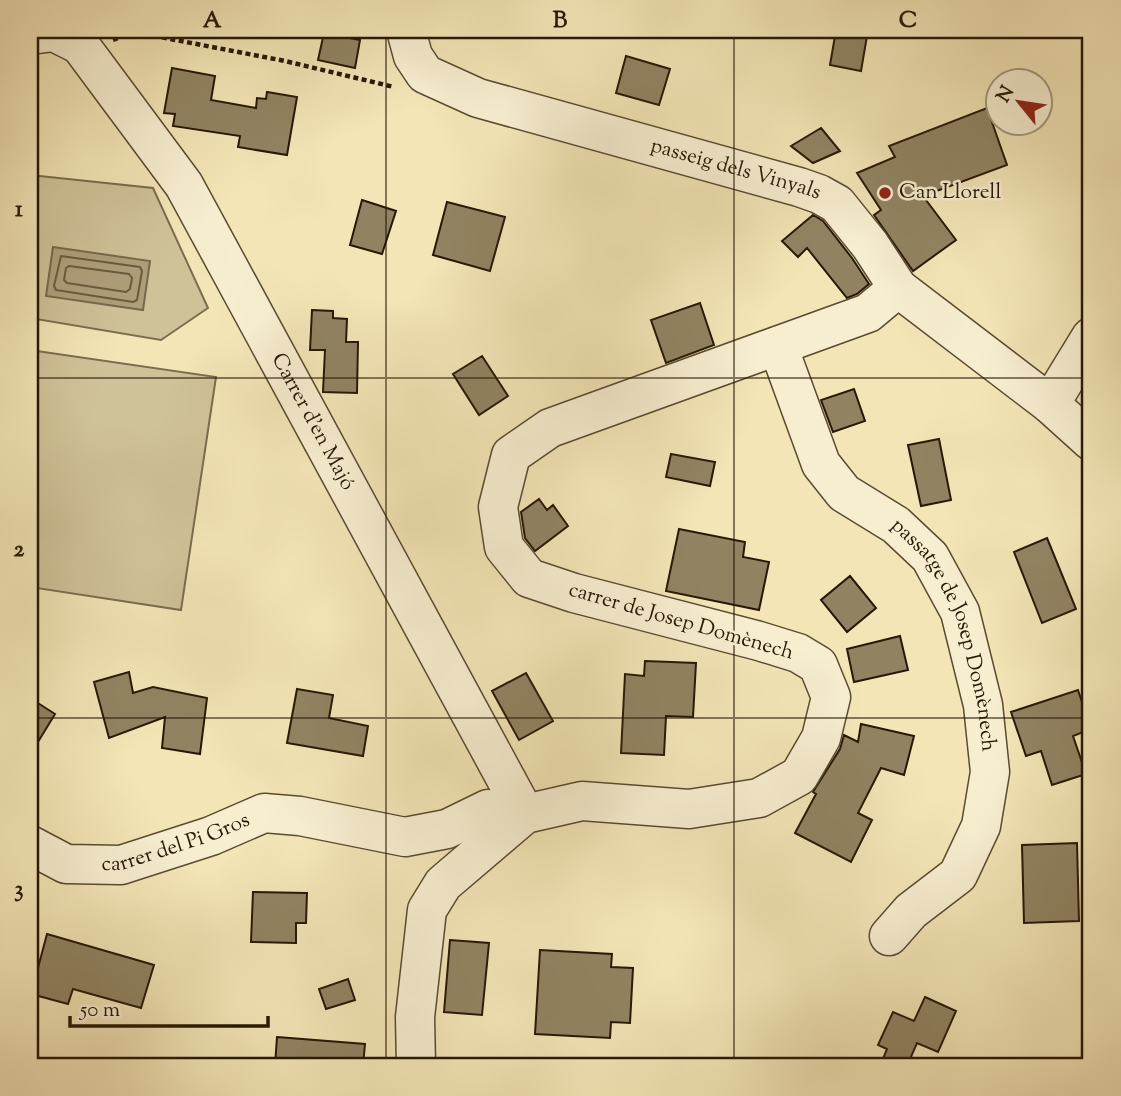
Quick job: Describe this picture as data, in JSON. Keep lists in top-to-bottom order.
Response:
{
  "streets": {
    "street": [
      "passeig dels Vinyals",
      "Carrer d'en Majó",
      "carrer de Josep Domènech",
      "passatge de Josep Domènech",
      "carrer del Pi Gros"
    ]
  },
  "crossings": [
    ["passeig dels Vinyals", "carrer de Josep Domènech"],
    ["Carrer d'en Majó", "carrer de Josep Domènech"],
    ["Carrer d'en Majó", "carrer del Pi Gros"],
    ["carrer de Josep Domènech", "passatge de Josep Domènech"],
    ["carrer de Josep Domènech", "carrer del Pi Gros"]
  ],
  "places": ["Can Llorell"],
  "scale_bar": "50 m",
  "north": "top left",
  "grid": {
    "columns": ["A", "B", "C"],
    "rows": ["1", "2", "3"]
  }
}
